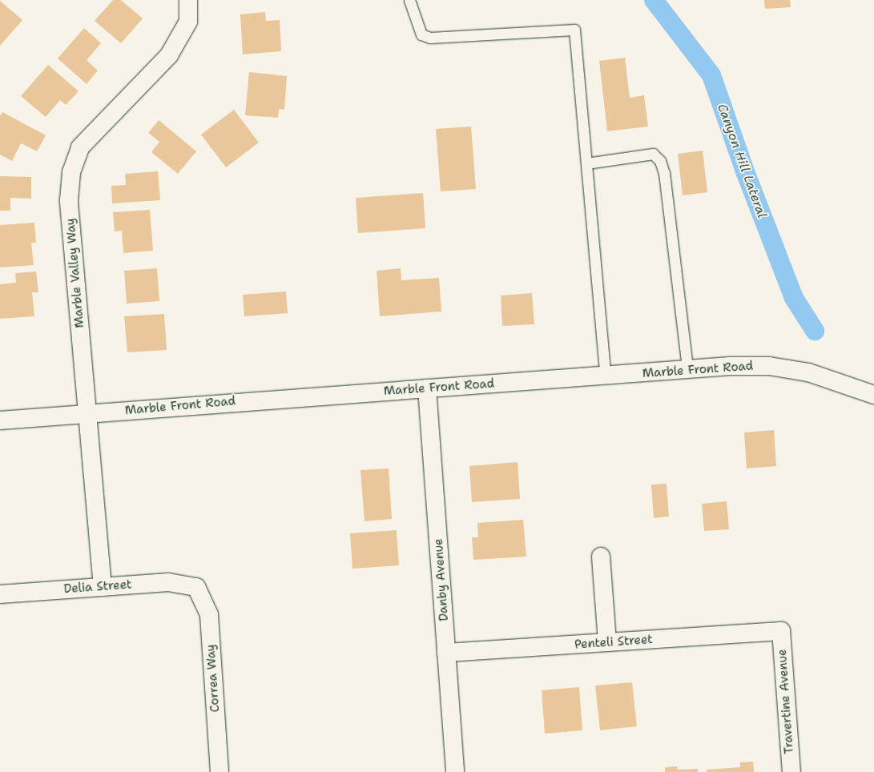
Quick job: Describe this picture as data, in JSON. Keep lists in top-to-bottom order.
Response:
{
  "streets": {
    "street": [
      "Marble Valley Way",
      "Marble Front Road",
      "Danby Avenue",
      "Delia Street",
      "Penteli Street",
      "Correa Way",
      "Travertine Avenue"
    ]
  },
  "crossings": [
    ["Marble Valley Way", "Marble Front Road"],
    ["Marble Valley Way", "Delia Street"],
    ["Marble Front Road", "Danby Avenue"],
    ["Danby Avenue", "Penteli Street"],
    ["Delia Street", "Correa Way"],
    ["Penteli Street", "Travertine Avenue"]
  ],
  "water": ["Canyon Hill Lateral"]
}
